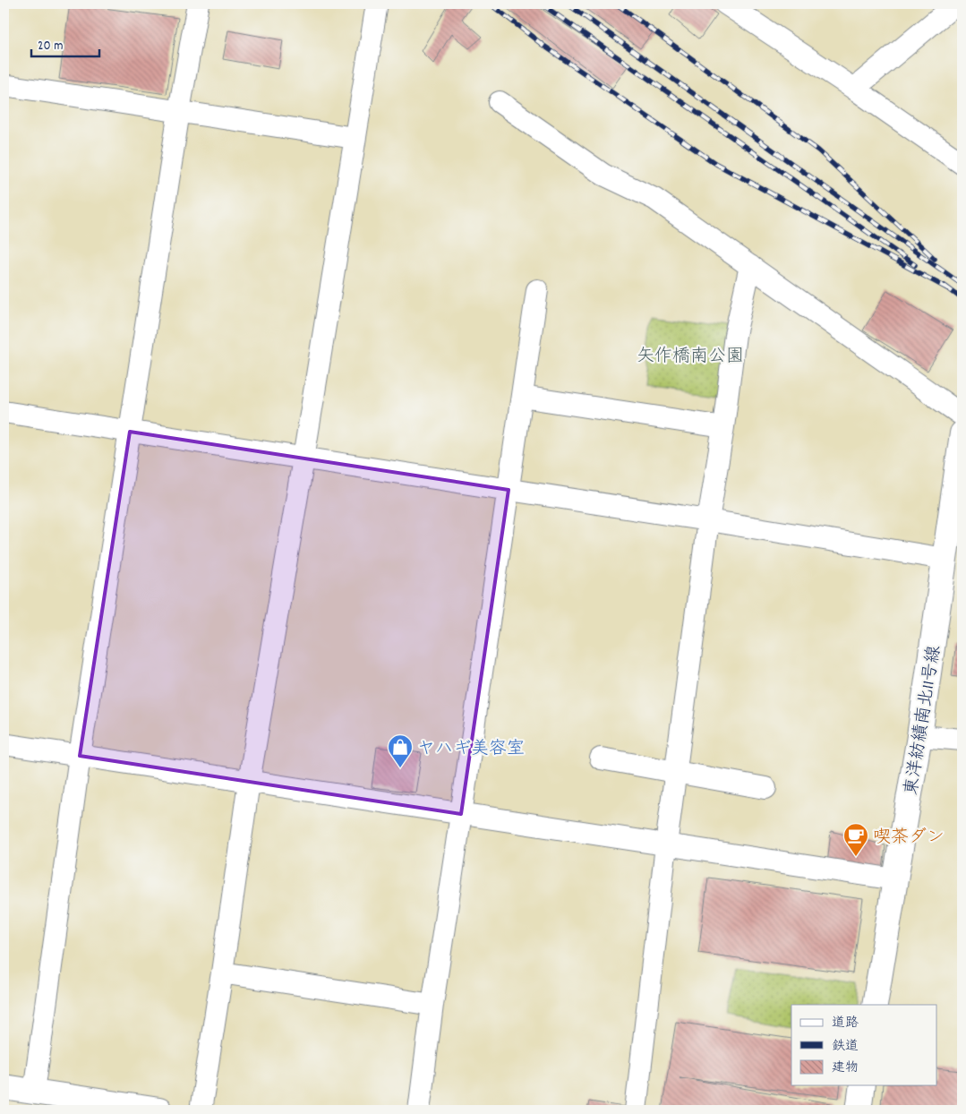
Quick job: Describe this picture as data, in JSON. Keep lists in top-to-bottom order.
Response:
{
  "streets": {
    "street": ["東洋紡績南北11号線"]
  },
  "parks": ["矢作橋南公園"],
  "places": {
    "shop": ["ヤハギ美容室"],
    "cafe": ["喫茶ダン"]
  },
  "legend": ["道路", "鉄道", "建物"],
  "scale_bar": "20 m"
}
